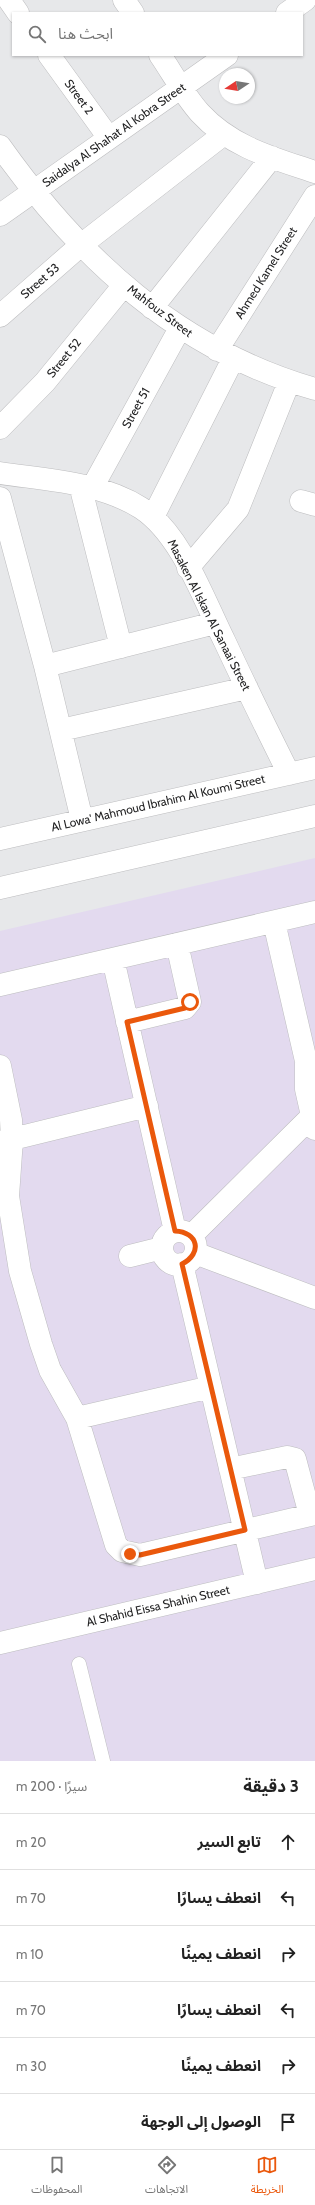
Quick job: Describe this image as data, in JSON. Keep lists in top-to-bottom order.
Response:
{
  "streets": {
    "street": [
      "Street 2",
      "Saidalya Al Shahat Al Kobra Street",
      "Ahmed Kamel Street",
      "Street 53",
      "Mahfouz Street",
      "Street 52",
      "Street 51",
      "Masaken Al Iskan Al Sanaai Street",
      "Al Lowa' Mahmoud Ibrahim Al Koumi Street",
      "Al Shahid Eissa Shahin Street"
    ]
  },
  "crossings": [
    ["Street 2", "Saidalya Al Shahat Al Kobra Street"],
    ["Saidalya Al Shahat Al Kobra Street", "Mahfouz Street"],
    ["Ahmed Kamel Street", "Mahfouz Street"],
    ["Ahmed Kamel Street", "Masaken Al Iskan Al Sanaai Street"],
    ["Street 53", "Mahfouz Street"],
    ["Mahfouz Street", "Street 52"],
    ["Mahfouz Street", "Street 51"],
    ["Street 51", "Masaken Al Iskan Al Sanaai Street"],
    ["Masaken Al Iskan Al Sanaai Street", "Al Lowa' Mahmoud Ibrahim Al Koumi Street"]
  ],
  "north": "left",
  "page": {
    "search": "ابحث هنا",
    "heading": ["3 دقيقة", "سيرًا · 200 m"],
    "list": [
      ["تابع السير", "20 m"],
      ["انعطف يسارًا", "70 m"],
      ["انعطف يمينًا", "10 m"],
      ["انعطف يسارًا", "70 m"],
      ["انعطف يمينًا", "30 m"],
      "الوصول إلى الوجهة"
    ],
    "nav": ["الخريطة", "الاتجاهات", "المحفوظات"]
  }
}
